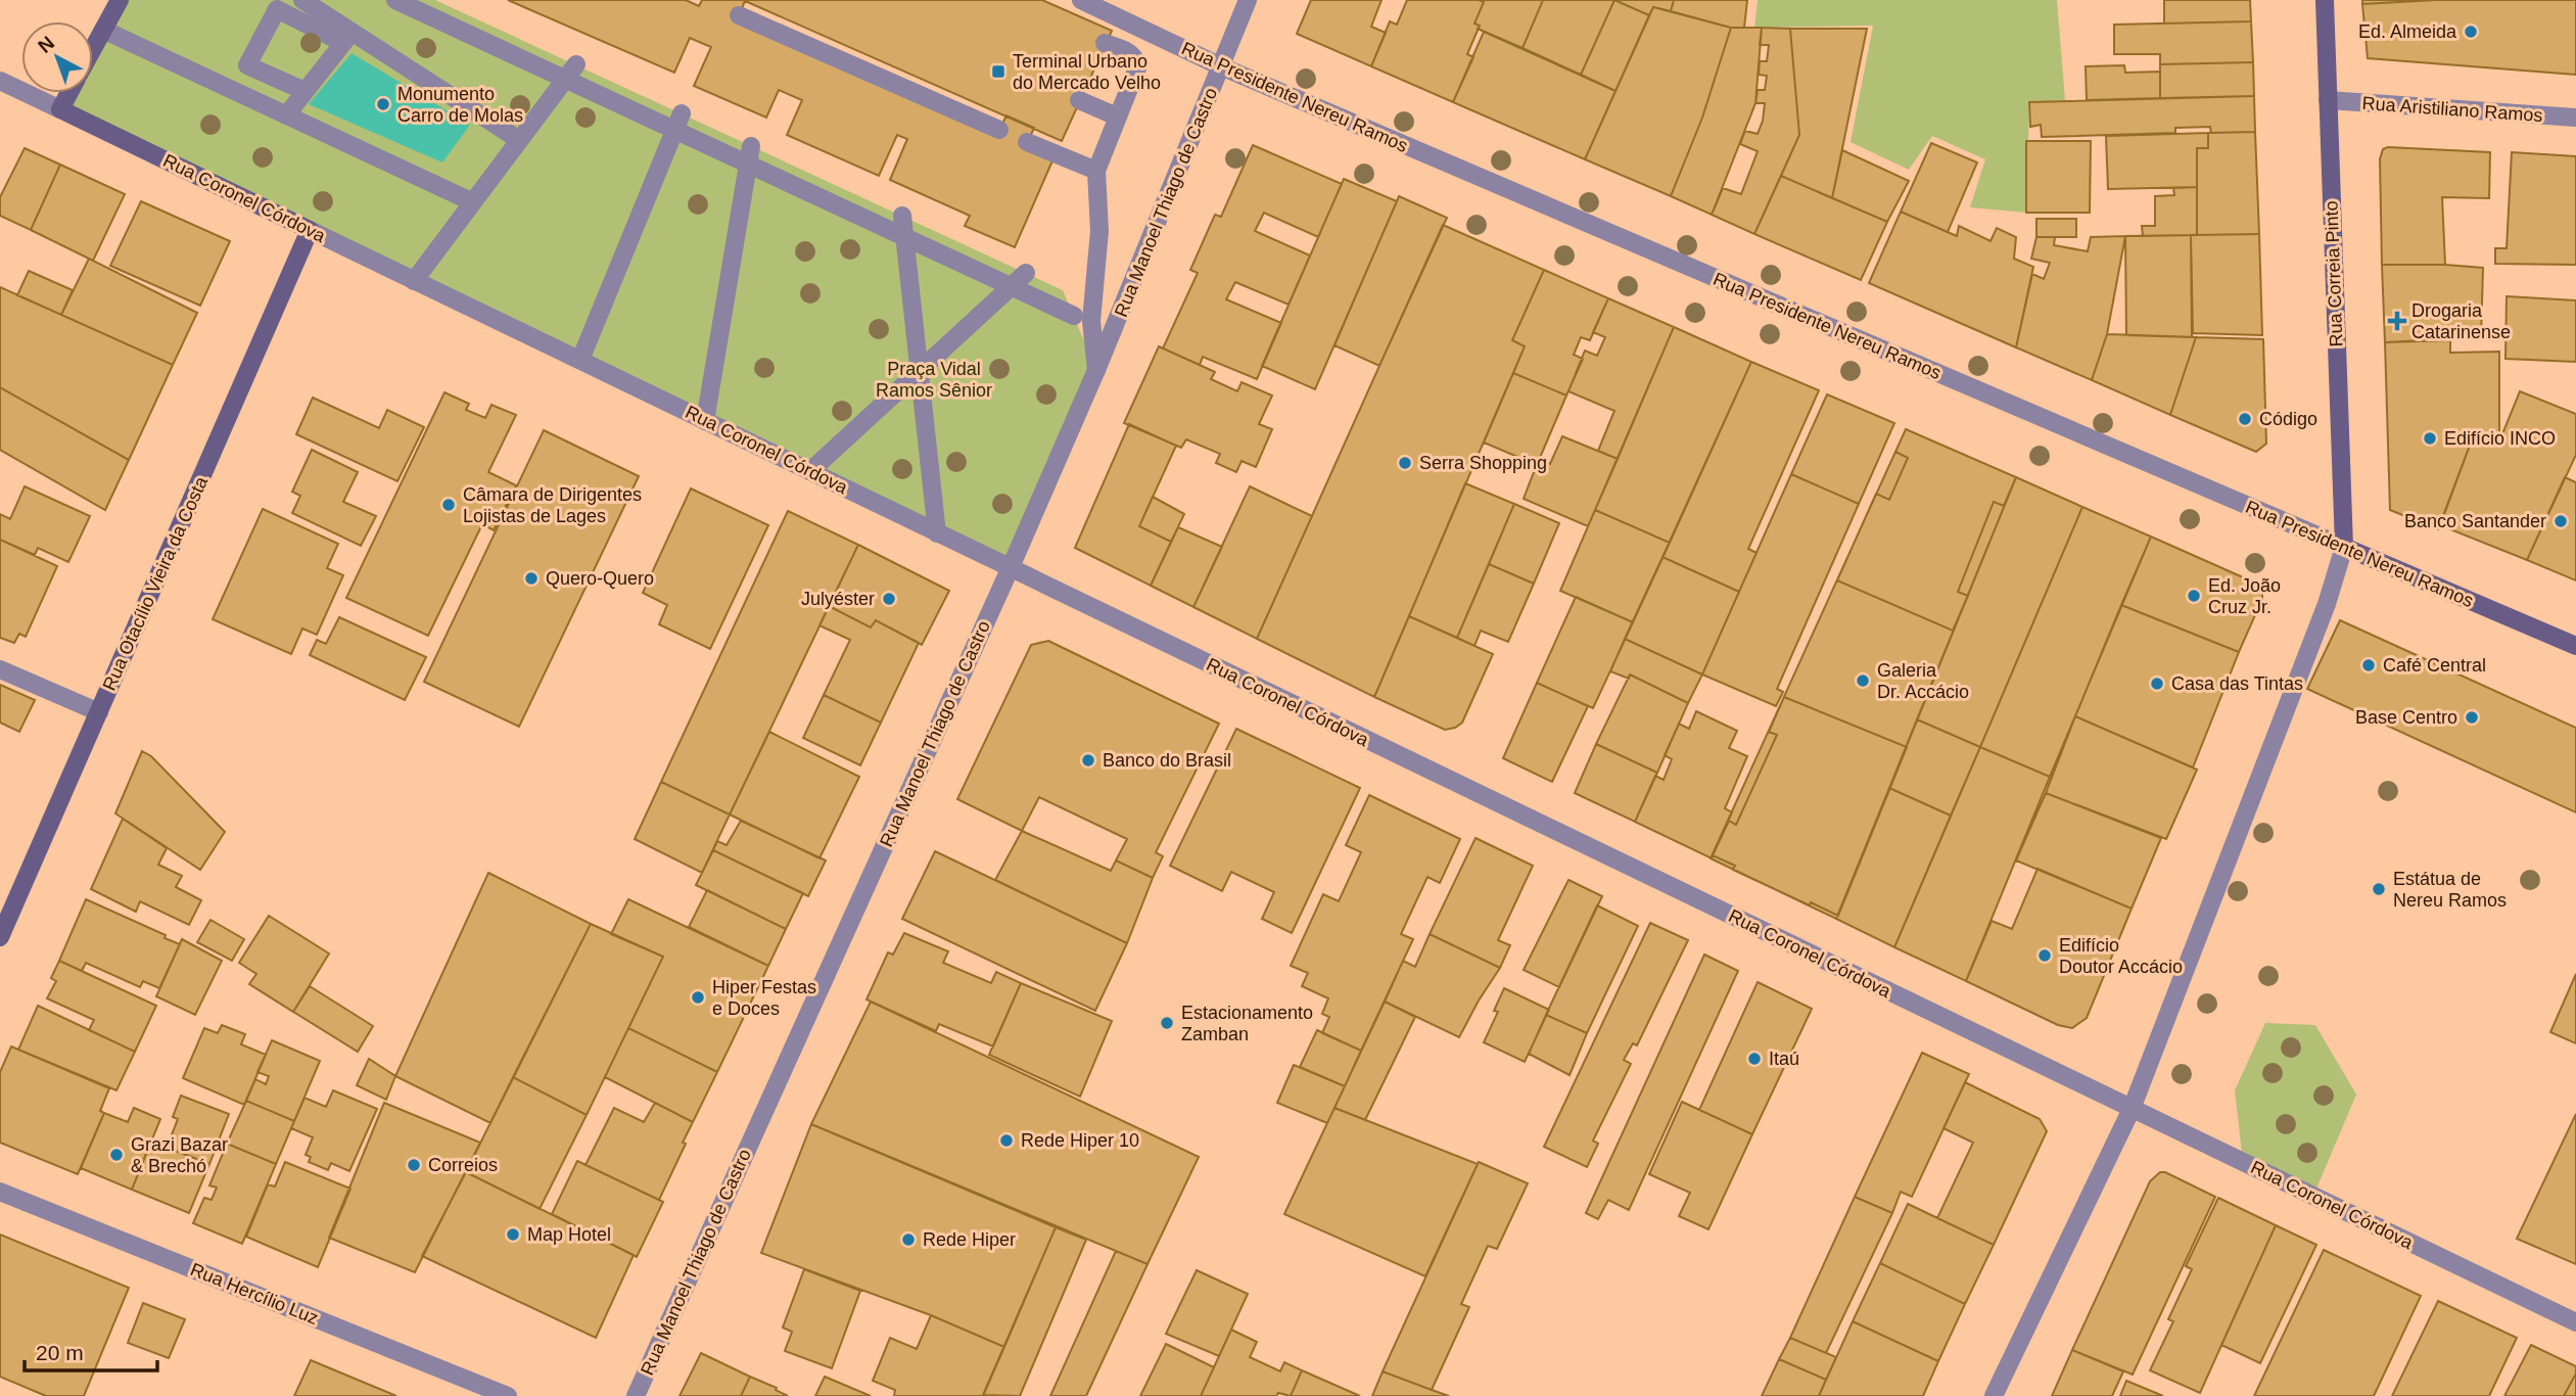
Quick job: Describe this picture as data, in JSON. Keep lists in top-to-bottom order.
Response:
{
  "streets": {
    "main road": [
      "Rua Presidente Nereu Ramos",
      "Rua Coronel Córdova",
      "Rua Correia Pinto",
      "Rua Otacílio Vieira da Costa"
    ],
    "street": ["Rua Aristiliano Ramos", "Rua Manoel Thiago de Castro", "Rua Hercílio Luz"]
  },
  "crossings": [
    ["Rua Presidente Nereu Ramos", "Rua Manoel Thiago de Castro"],
    ["Rua Presidente Nereu Ramos", "Rua Correia Pinto"],
    ["Rua Aristiliano Ramos", "Rua Correia Pinto"],
    ["Rua Coronel Córdova", "Rua Manoel Thiago de Castro"],
    ["Rua Coronel Córdova", "Rua Otacílio Vieira da Costa"]
  ],
  "parks": ["Praça Vidal Ramos Sênior"],
  "places": {
    "other": [
      "Ed. Almeida",
      "Monumento Carro de Molas",
      "Código",
      "Edifício INCO",
      "Serra Shopping",
      "Câmara de Dirigentes Lojistas de Lages",
      "Banco Santander",
      "Quero-Quero",
      "Ed. João Cruz Jr.",
      "Julyéster",
      "Café Central",
      "Galeria Dr. Accácio",
      "Casa das Tintas",
      "Base Centro",
      "Banco do Brasil",
      "Estátua de Nereu Ramos",
      "Edifício Doutor Accácio",
      "Hiper Festas e Doces",
      "Estacionamento Zamban",
      "Itaú",
      "Rede Hiper 10",
      "Grazi Bazar & Brechó",
      "Correios",
      "Map Hotel",
      "Rede Hiper"
    ],
    "transit": ["Terminal Urbano do Mercado Velho"],
    "health": ["Drogaria Catarinense"]
  },
  "scale_bar": "20 m",
  "north": "top left"
}
